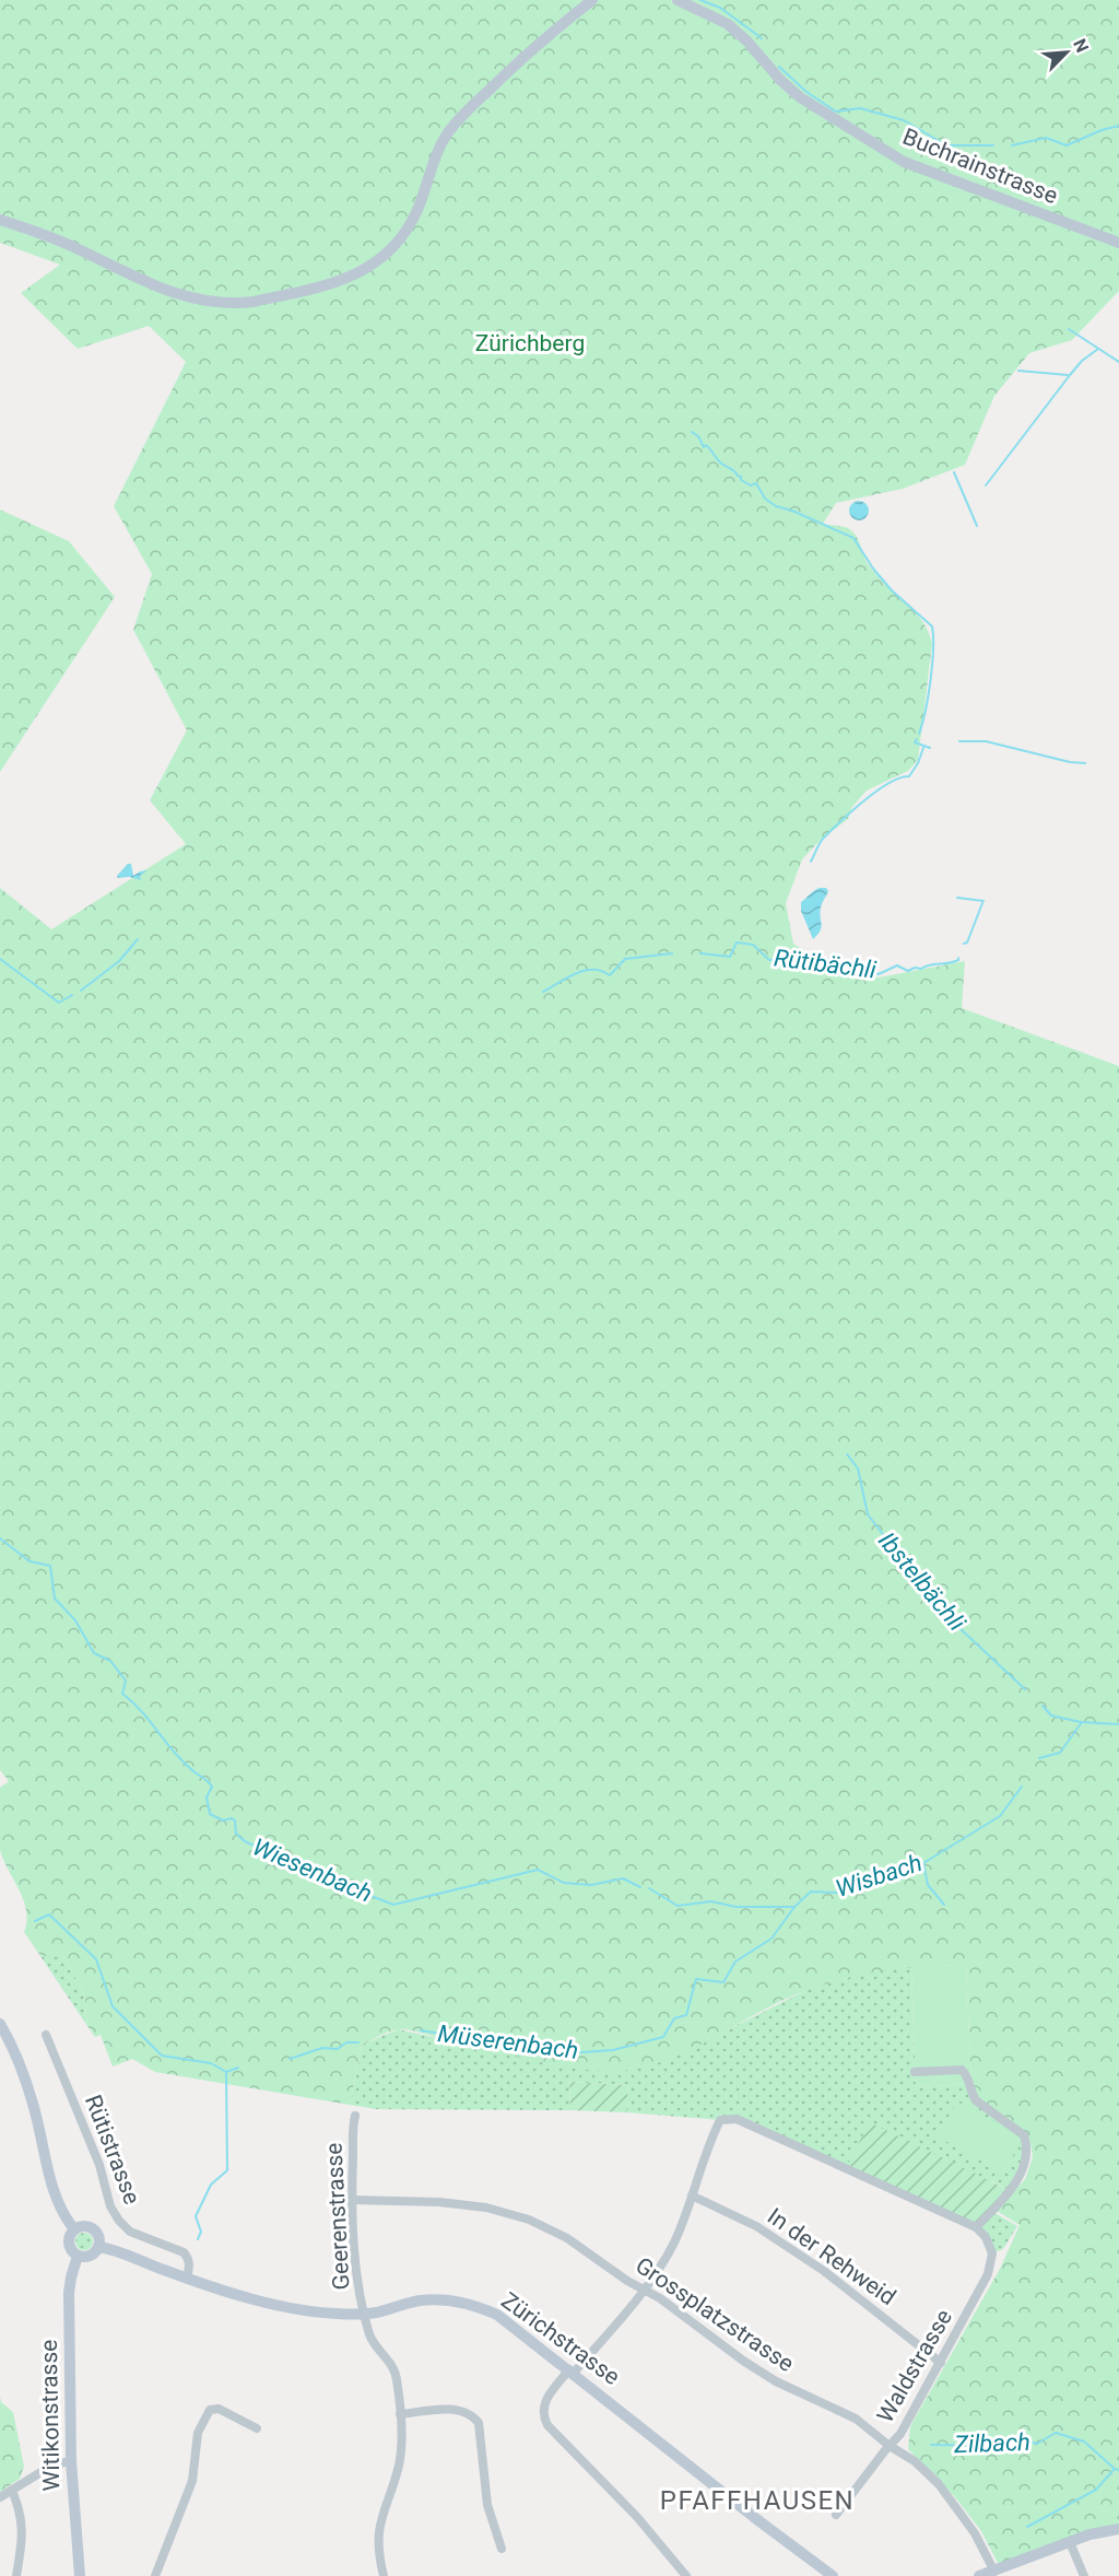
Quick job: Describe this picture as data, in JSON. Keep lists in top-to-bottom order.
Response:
{
  "streets": {
    "street": [
      "Buchrainstrasse",
      "Rütistrasse",
      "Geerenstrasse",
      "In der Rehweid",
      "Grossplatzstrasse",
      "Zürichstrasse",
      "Waldstrasse",
      "Witikonstrasse"
    ]
  },
  "crossings": [
    ["Rütistrasse", "Zürichstrasse"],
    ["Geerenstrasse", "Grossplatzstrasse"],
    ["Geerenstrasse", "Zürichstrasse"],
    ["In der Rehweid", "Waldstrasse"],
    ["Grossplatzstrasse", "Waldstrasse"],
    ["Zürichstrasse", "Witikonstrasse"]
  ],
  "districts": ["PFAFFHAUSEN"],
  "water": [
    "Rütibächli",
    "Ibstelbächli",
    "Wiesenbach",
    "Wisbach",
    "Müserenbach",
    "Zilbach"
  ],
  "parks": ["Zürichberg"],
  "north": "top right"
}
